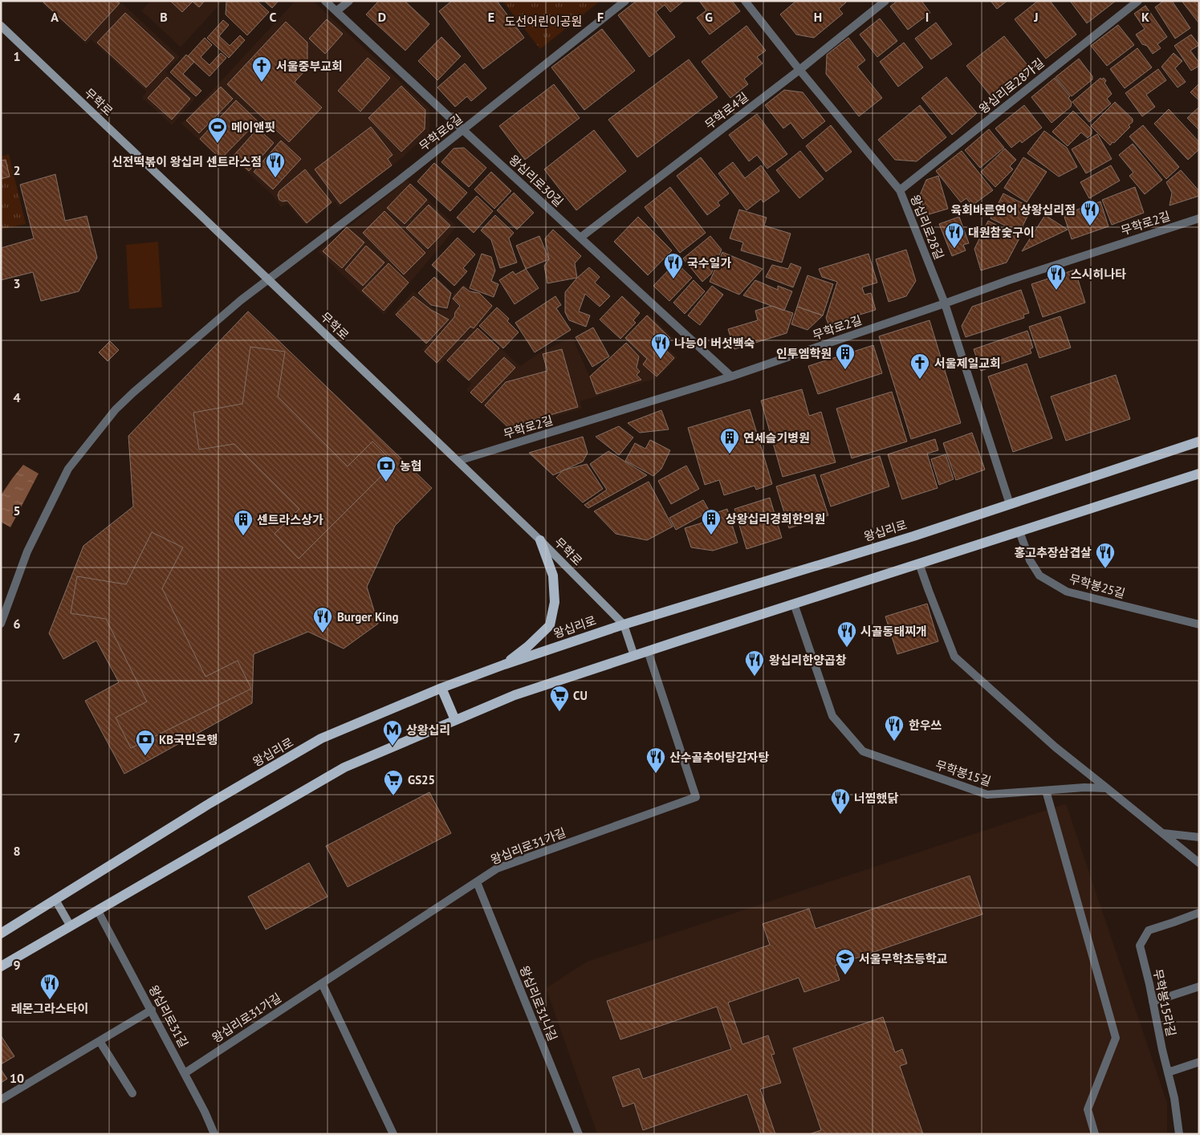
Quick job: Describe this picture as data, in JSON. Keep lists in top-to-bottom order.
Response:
{
  "streets": {
    "main road": ["무학로", "왕십리로"],
    "street": [
      "왕십리로28가길",
      "무학로4길",
      "무학로6길",
      "왕십리로30길",
      "무학로2길",
      "왕십리로28길",
      "무학봉25길",
      "무학봉15길",
      "왕십리로31가길",
      "무학봉15라길",
      "왕십리로31나길",
      "왕십리로31길"
    ]
  },
  "crossings": [
    ["왕십리로28가길", "왕십리로28길"],
    ["무학로", "무학로6길"],
    ["무학로", "무학로2길"],
    ["무학로", "왕십리로"],
    ["무학로4길", "왕십리로30길"],
    ["무학로4길", "왕십리로28길"],
    ["무학로6길", "왕십리로30길"],
    ["왕십리로30길", "무학로2길"],
    ["무학로2길", "왕십리로28길"],
    ["왕십리로28길", "왕십리로"],
    ["왕십리로31가길", "왕십리로31나길"],
    ["왕십리로31가길", "왕십리로31길"]
  ],
  "parks": ["도선어린이공원"],
  "places": {
    "church": ["서울중부교회", "서울제일교회"],
    "sports": ["메이앤핏"],
    "restaurant": [
      "신전떡볶이 왕십리 센트라스점",
      "육회바른연어 상왕십리점",
      "대원참숯구이",
      "국수일가",
      "스시히나타",
      "나능이 버섯백숙",
      "홍고추장삼겹살",
      "Burger King",
      "시골동태찌개",
      "왕십리한양곱창",
      "한우쓰",
      "산수골추어탕감자탕",
      "너찜했닭",
      "레몬그라스타이"
    ],
    "building": [
      "인투엠학원",
      "연세슬기병원",
      "상왕십리경희한의원",
      "센트라스상가"
    ],
    "bank": ["농협", "KB국민은행"],
    "supermarket": ["CU", "GS25"],
    "metro station": ["상왕십리"],
    "school or university": ["서울무학초등학교"]
  },
  "grid": {
    "columns": [
      "A",
      "B",
      "C",
      "D",
      "E",
      "F",
      "G",
      "H",
      "I",
      "J",
      "K"
    ],
    "rows": [
      "1",
      "2",
      "3",
      "4",
      "5",
      "6",
      "7",
      "8",
      "9",
      "10"
    ]
  }
}
